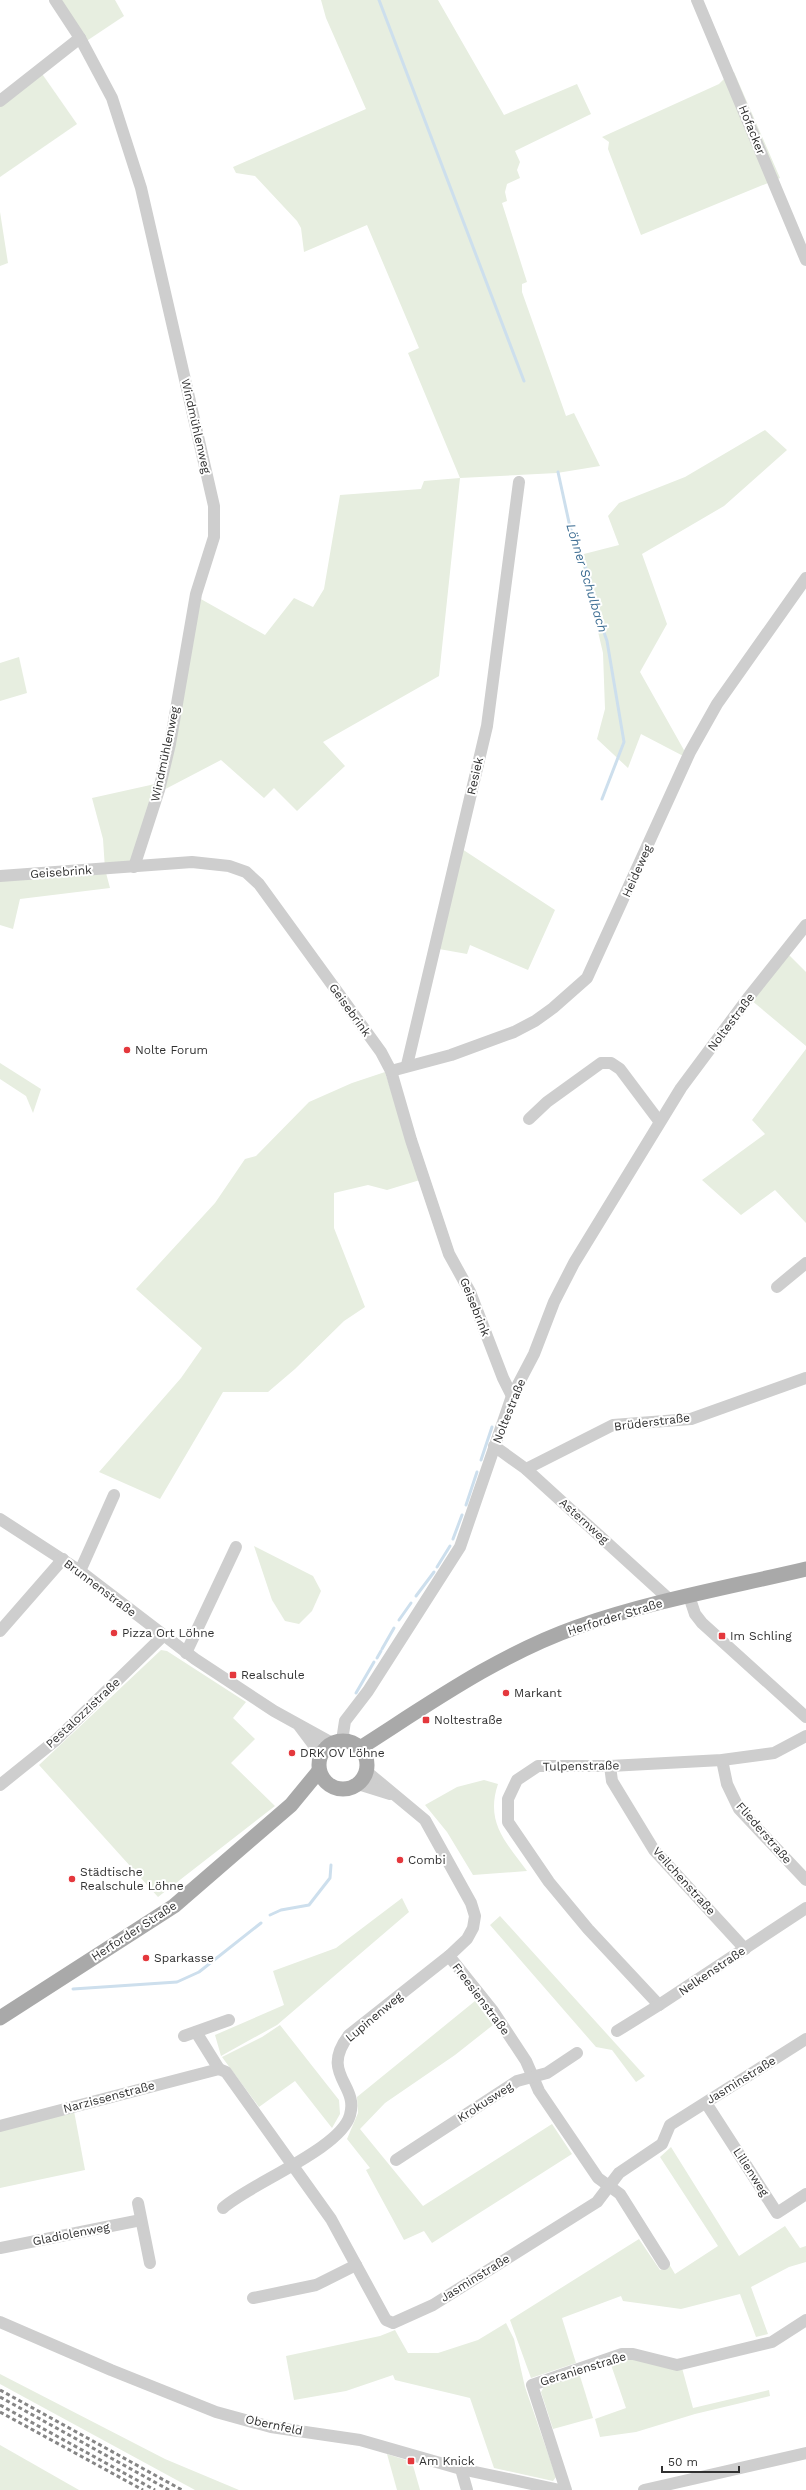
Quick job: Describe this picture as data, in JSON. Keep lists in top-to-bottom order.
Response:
{
  "streets": {
    "main road": ["Herforder Straße"],
    "street": [
      "Hofacker",
      "Windmühlenweg",
      "Resiek",
      "Heideweg",
      "Geisebrink",
      "Noltestraße",
      "Brüderstraße",
      "Asternweg",
      "Brunnenstraße",
      "Pestalozzistraße",
      "Tulpenstraße",
      "Fliederstraße",
      "Veilchenstraße",
      "Nelkenstraße",
      "Freesienstraße",
      "Lupinenweg",
      "Jasminstraße",
      "Narzissenstraße",
      "Krokusweg",
      "Lilienweg",
      "Gladiolenweg",
      "Geranienstraße",
      "Obernfeld"
    ]
  },
  "crossings": [
    ["Windmühlenweg", "Geisebrink"],
    ["Resiek", "Heideweg"],
    ["Heideweg", "Geisebrink"],
    ["Geisebrink", "Noltestraße"],
    ["Noltestraße", "Asternweg"],
    ["Noltestraße", "Brunnenstraße"],
    ["Noltestraße", "Herforder Straße"],
    ["Noltestraße", "Freesienstraße"],
    ["Brüderstraße", "Asternweg"],
    ["Asternweg", "Herforder Straße"],
    ["Brunnenstraße", "Herforder Straße"],
    ["Brunnenstraße", "Pestalozzistraße"],
    ["Brunnenstraße", "Freesienstraße"],
    ["Herforder Straße", "Freesienstraße"],
    ["Tulpenstraße", "Fliederstraße"],
    ["Tulpenstraße", "Veilchenstraße"],
    ["Tulpenstraße", "Nelkenstraße"],
    ["Veilchenstraße", "Nelkenstraße"],
    ["Freesienstraße", "Lupinenweg"],
    ["Freesienstraße", "Jasminstraße"],
    ["Freesienstraße", "Krokusweg"],
    ["Lupinenweg", "Jasminstraße"],
    ["Jasminstraße", "Narzissenstraße"],
    ["Jasminstraße", "Lilienweg"]
  ],
  "water": ["Löhner Schulbach"],
  "places": {
    "other": [
      "Nolte Forum",
      "Pizza Ort Löhne",
      "Markant",
      "DRK OV Löhne",
      "Combi",
      "Städtische Realschule Löhne",
      "Sparkasse"
    ],
    "transit": [
      "Im Schling",
      "Realschule",
      "Noltestraße",
      "Am Knick"
    ]
  },
  "scale_bar": "50 m"
}
